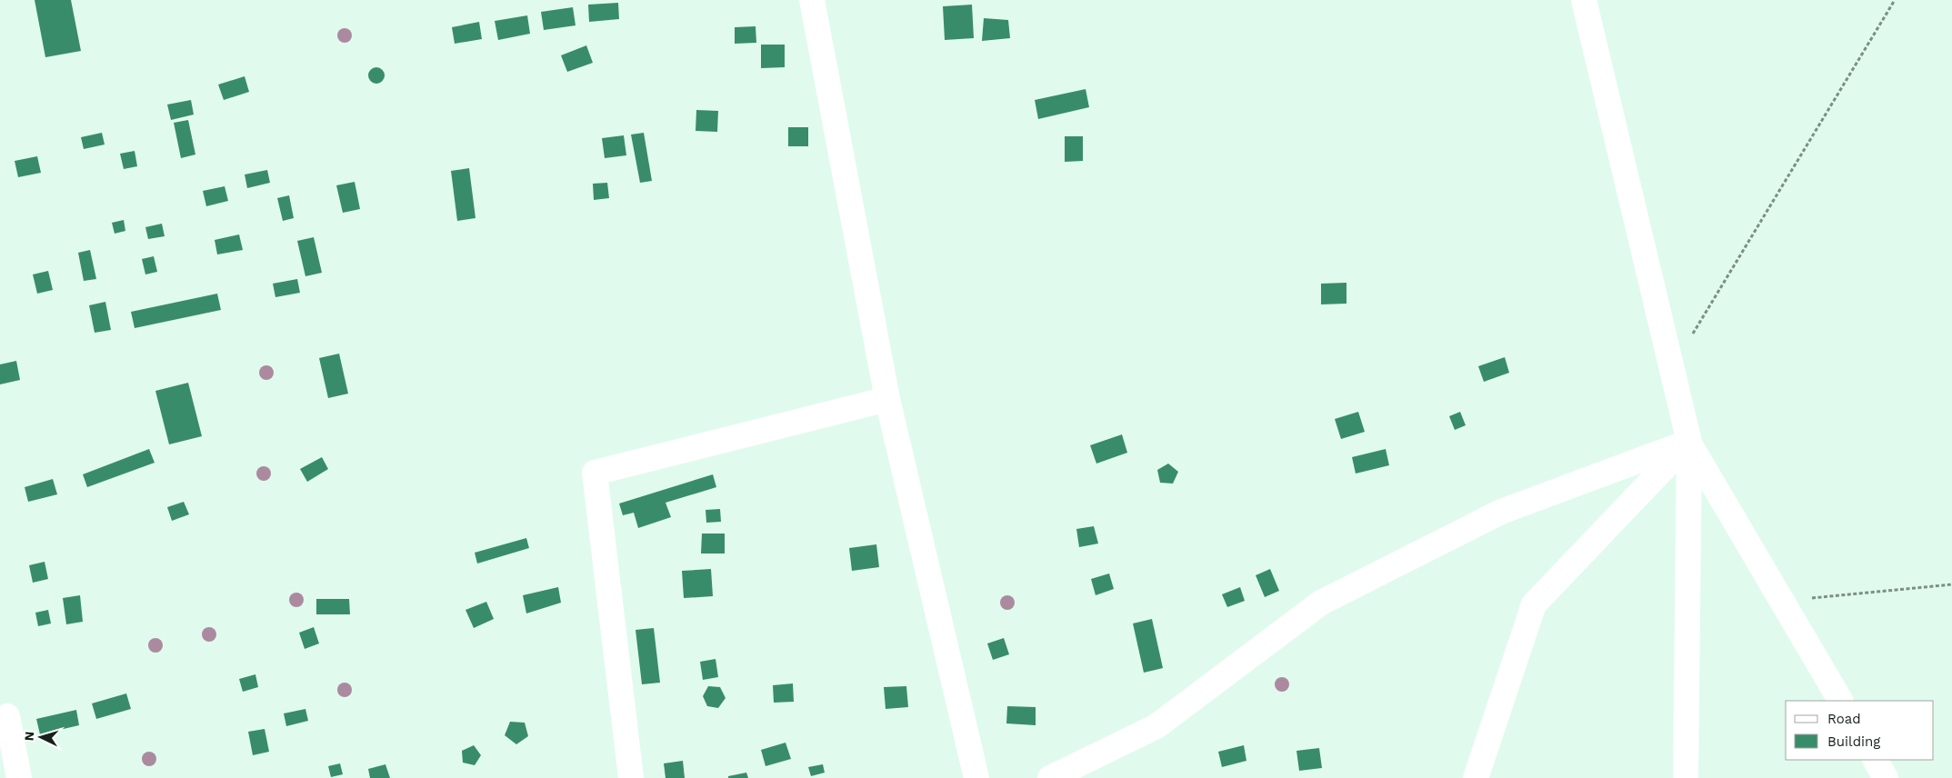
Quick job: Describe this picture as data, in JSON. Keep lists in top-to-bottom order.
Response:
{
  "legend": ["Road", "Building"],
  "north": "left"
}
